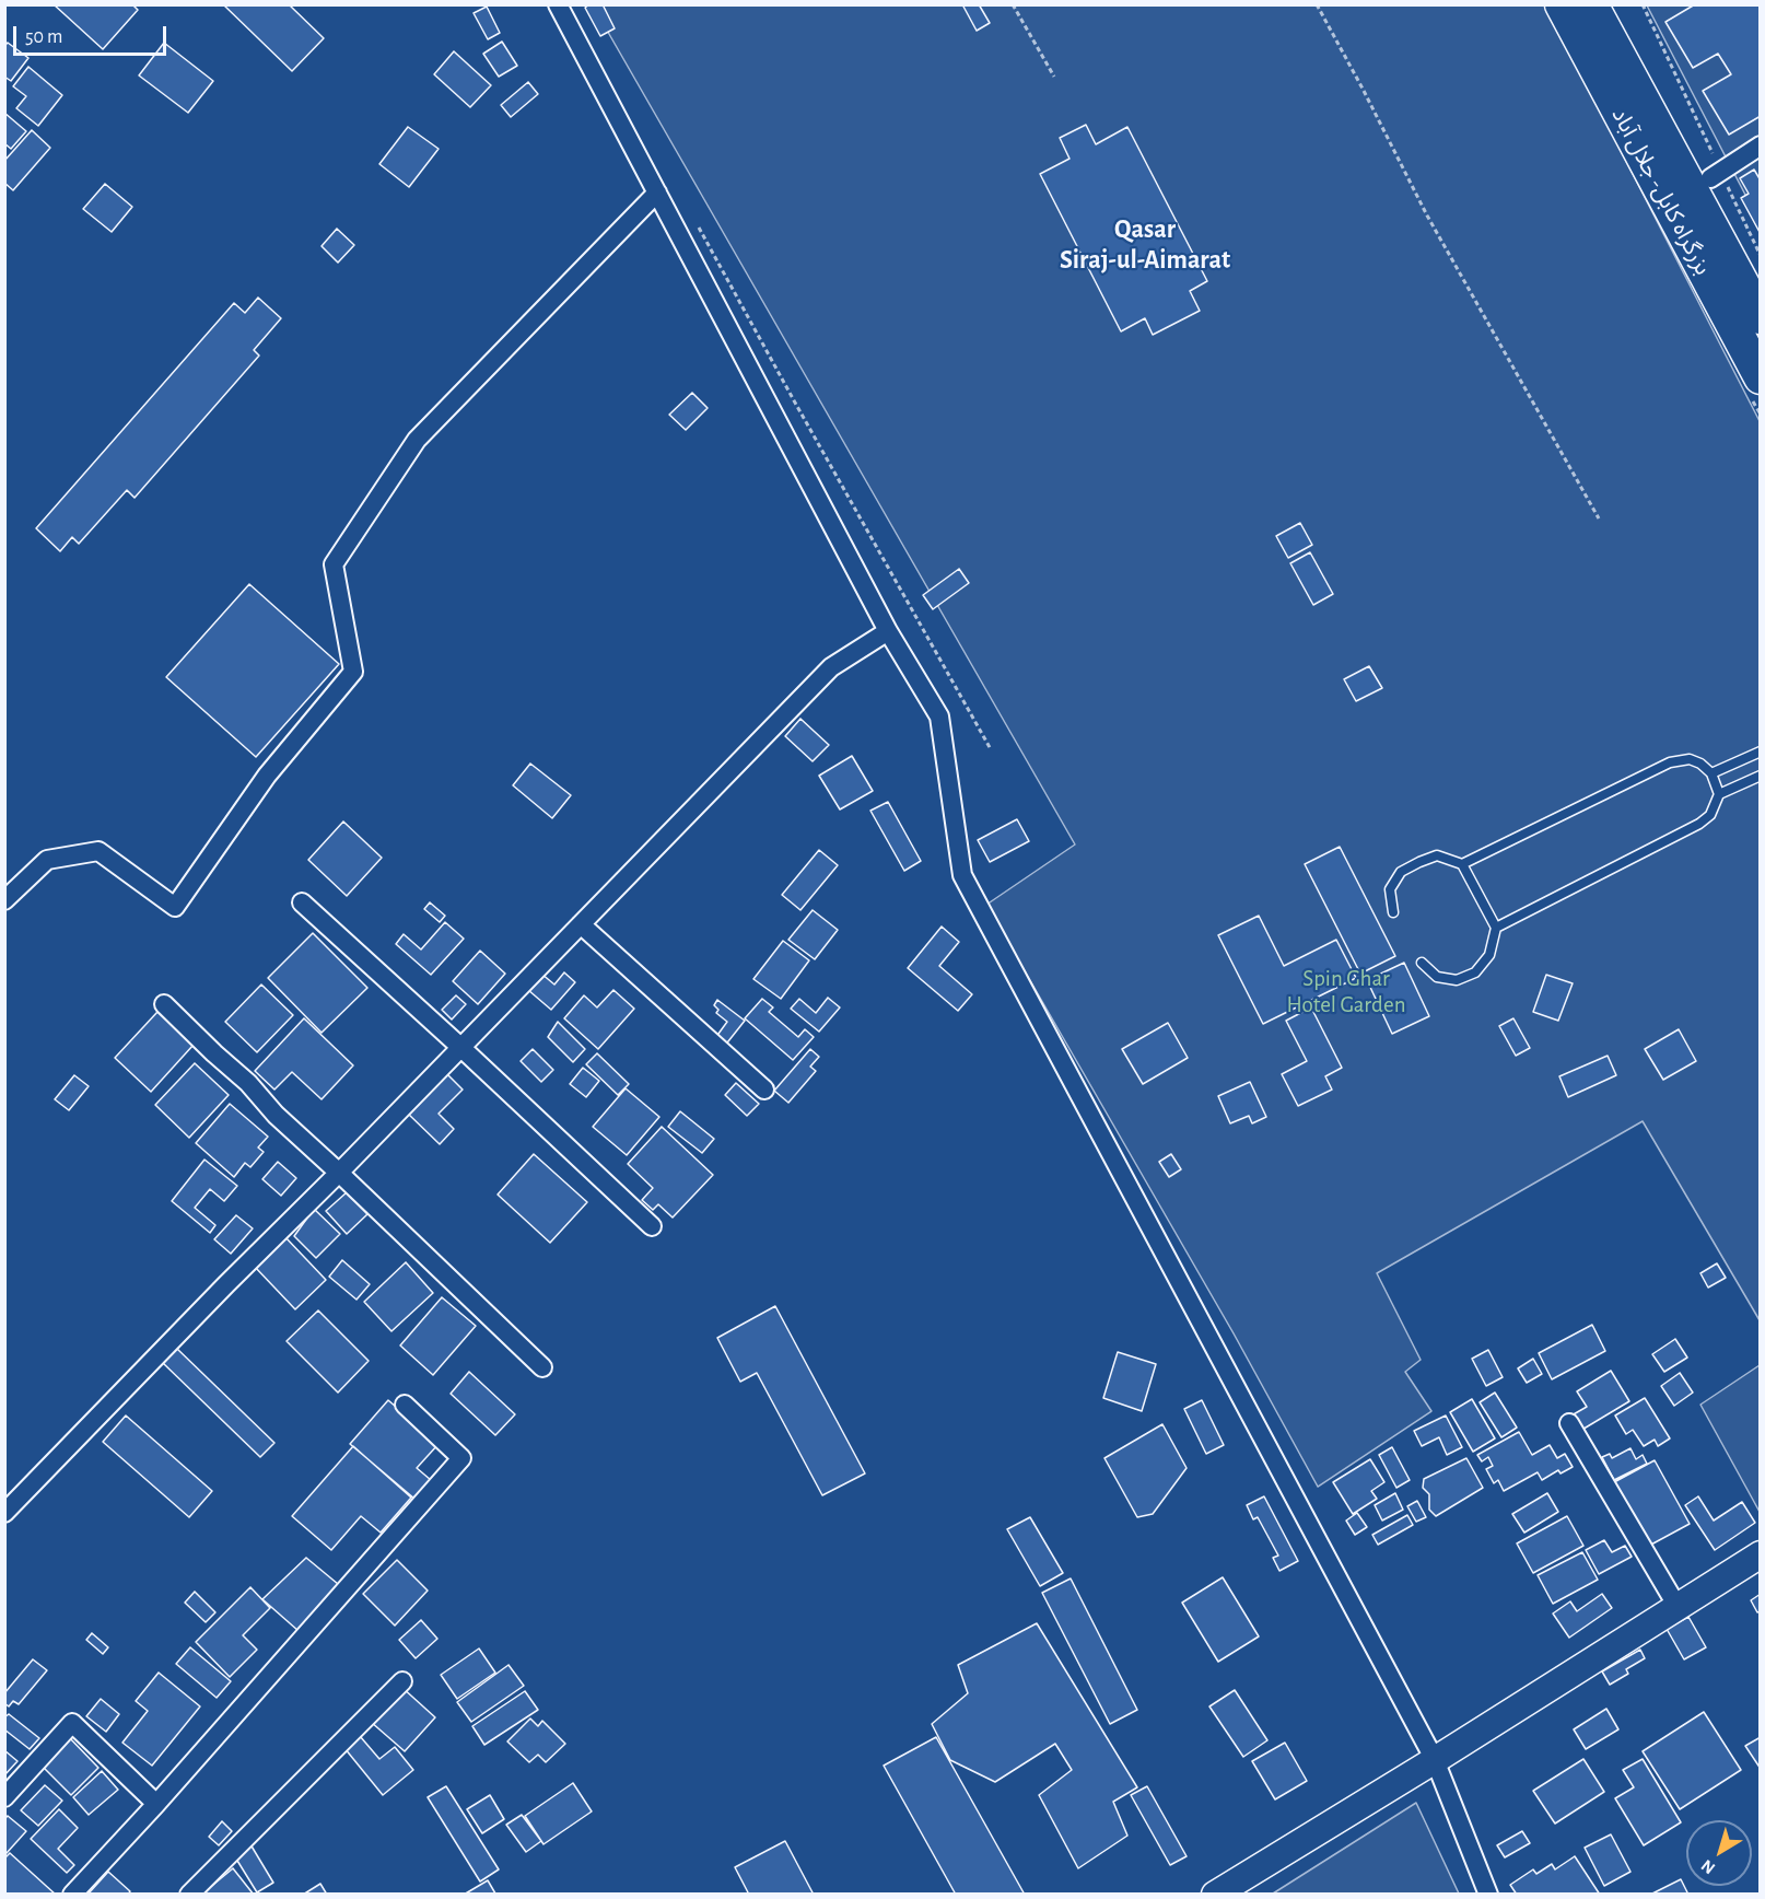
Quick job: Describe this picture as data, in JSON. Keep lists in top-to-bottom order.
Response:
{
  "streets": {
    "highway": ["بزرگراه کابل- جلال آباد"]
  },
  "districts": ["Qasar Siraj-ul-Aimarat"],
  "parks": ["Spin Ghar Hotel Garden"],
  "scale_bar": "50 m",
  "north": "bottom left"
}
